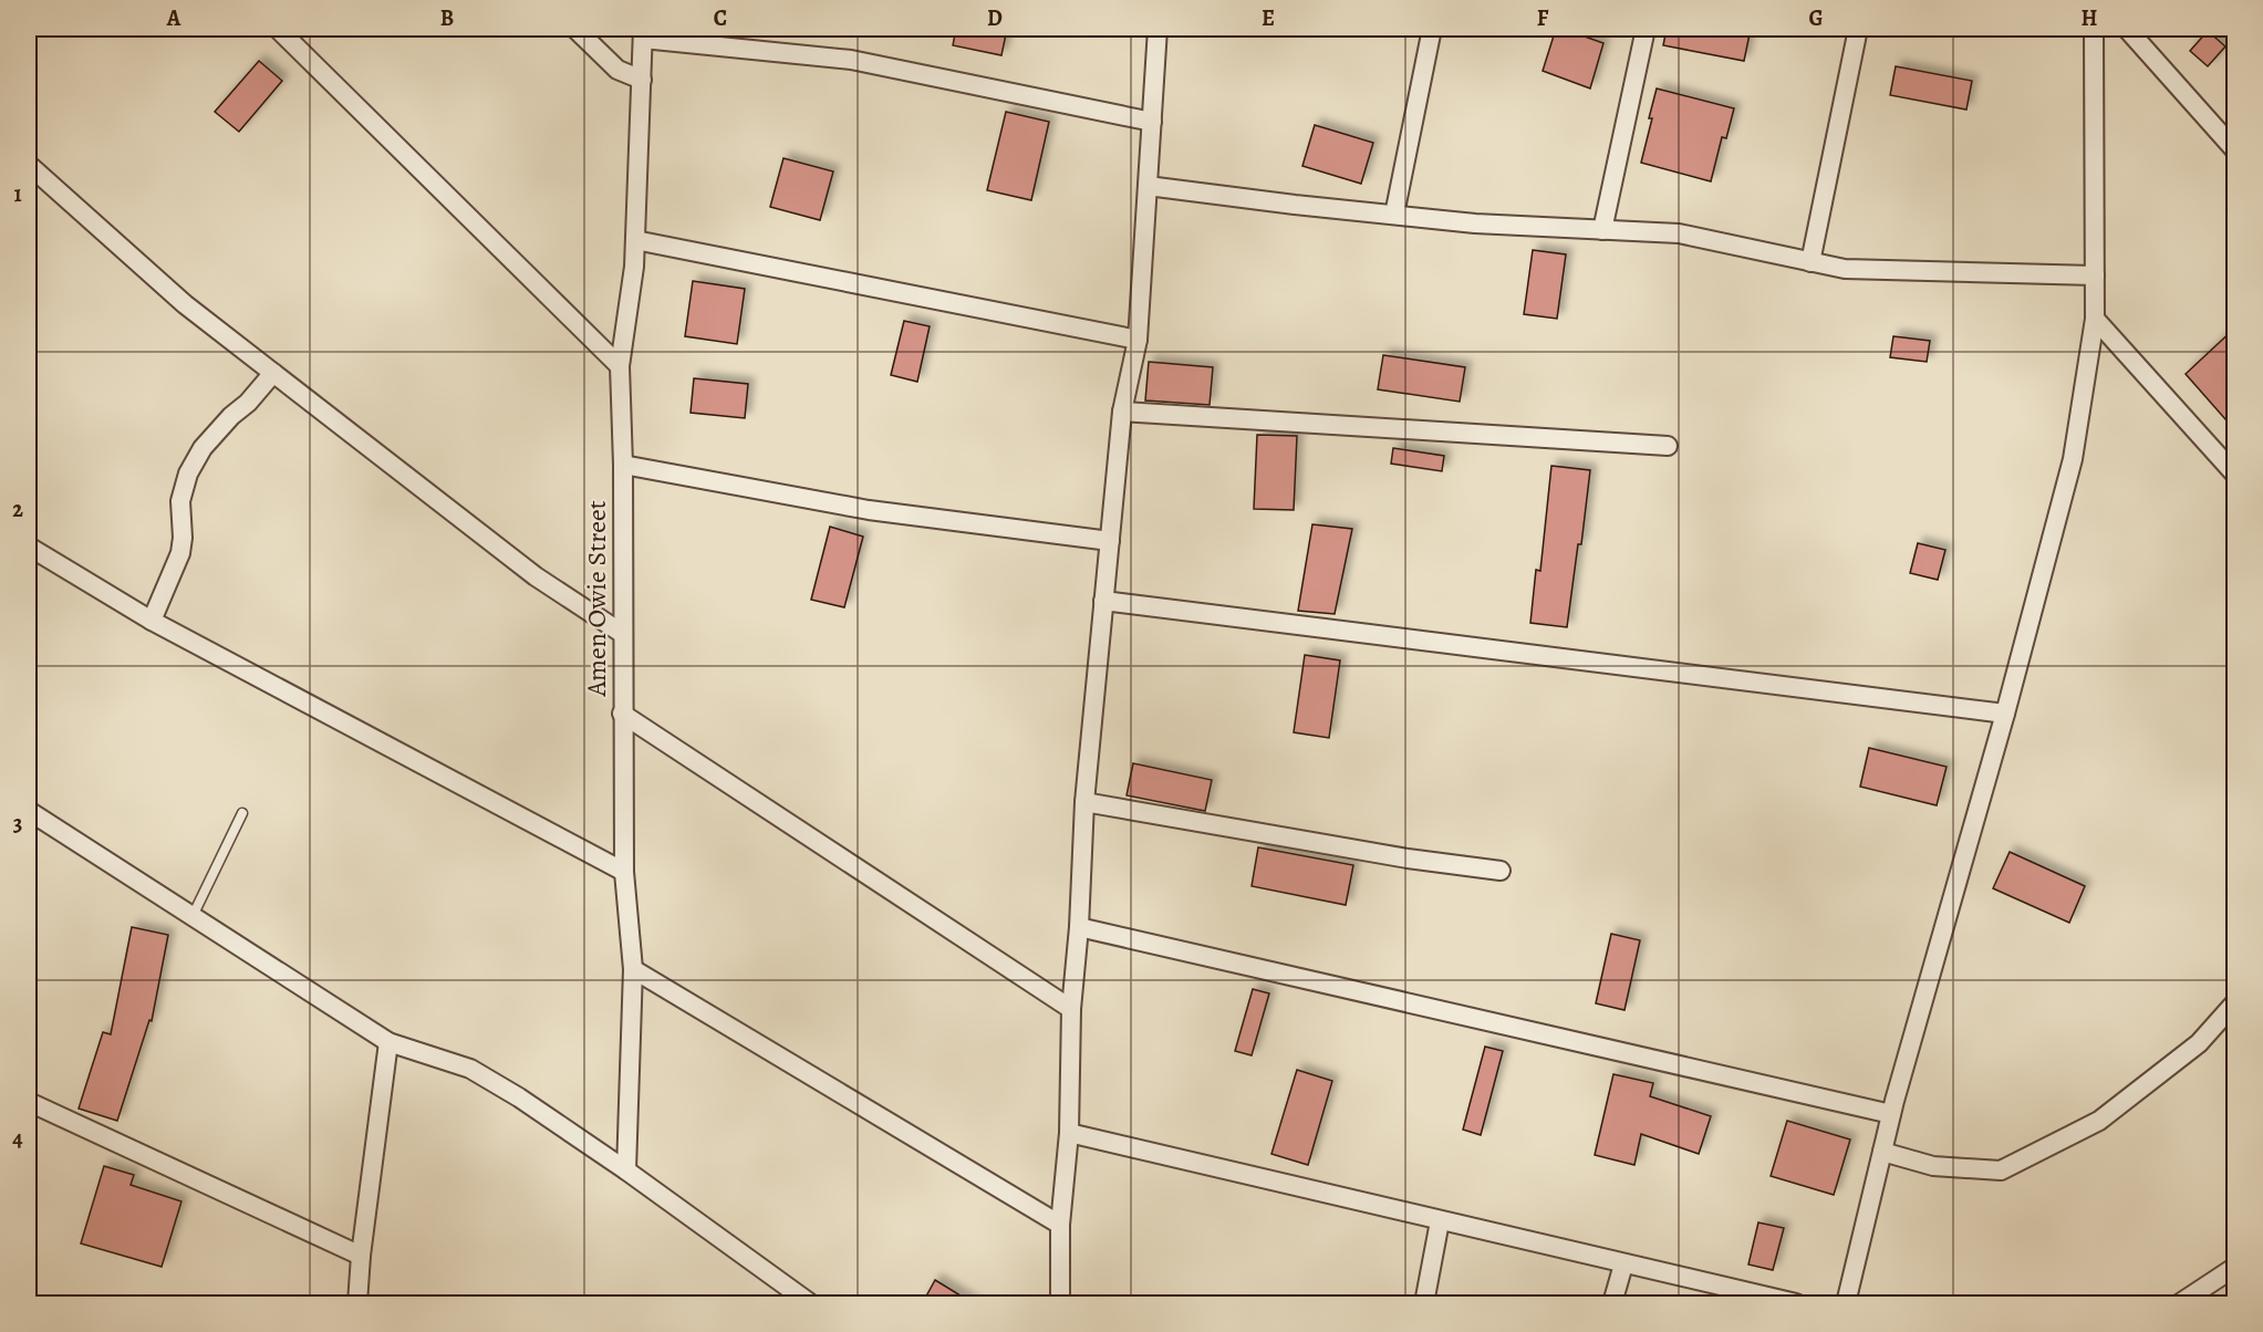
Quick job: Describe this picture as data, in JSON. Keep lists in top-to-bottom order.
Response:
{
  "streets": {
    "street": ["Amen Owie Street"]
  },
  "grid": {
    "columns": [
      "A",
      "B",
      "C",
      "D",
      "E",
      "F",
      "G",
      "H"
    ],
    "rows": [
      "1",
      "2",
      "3",
      "4"
    ]
  }
}
